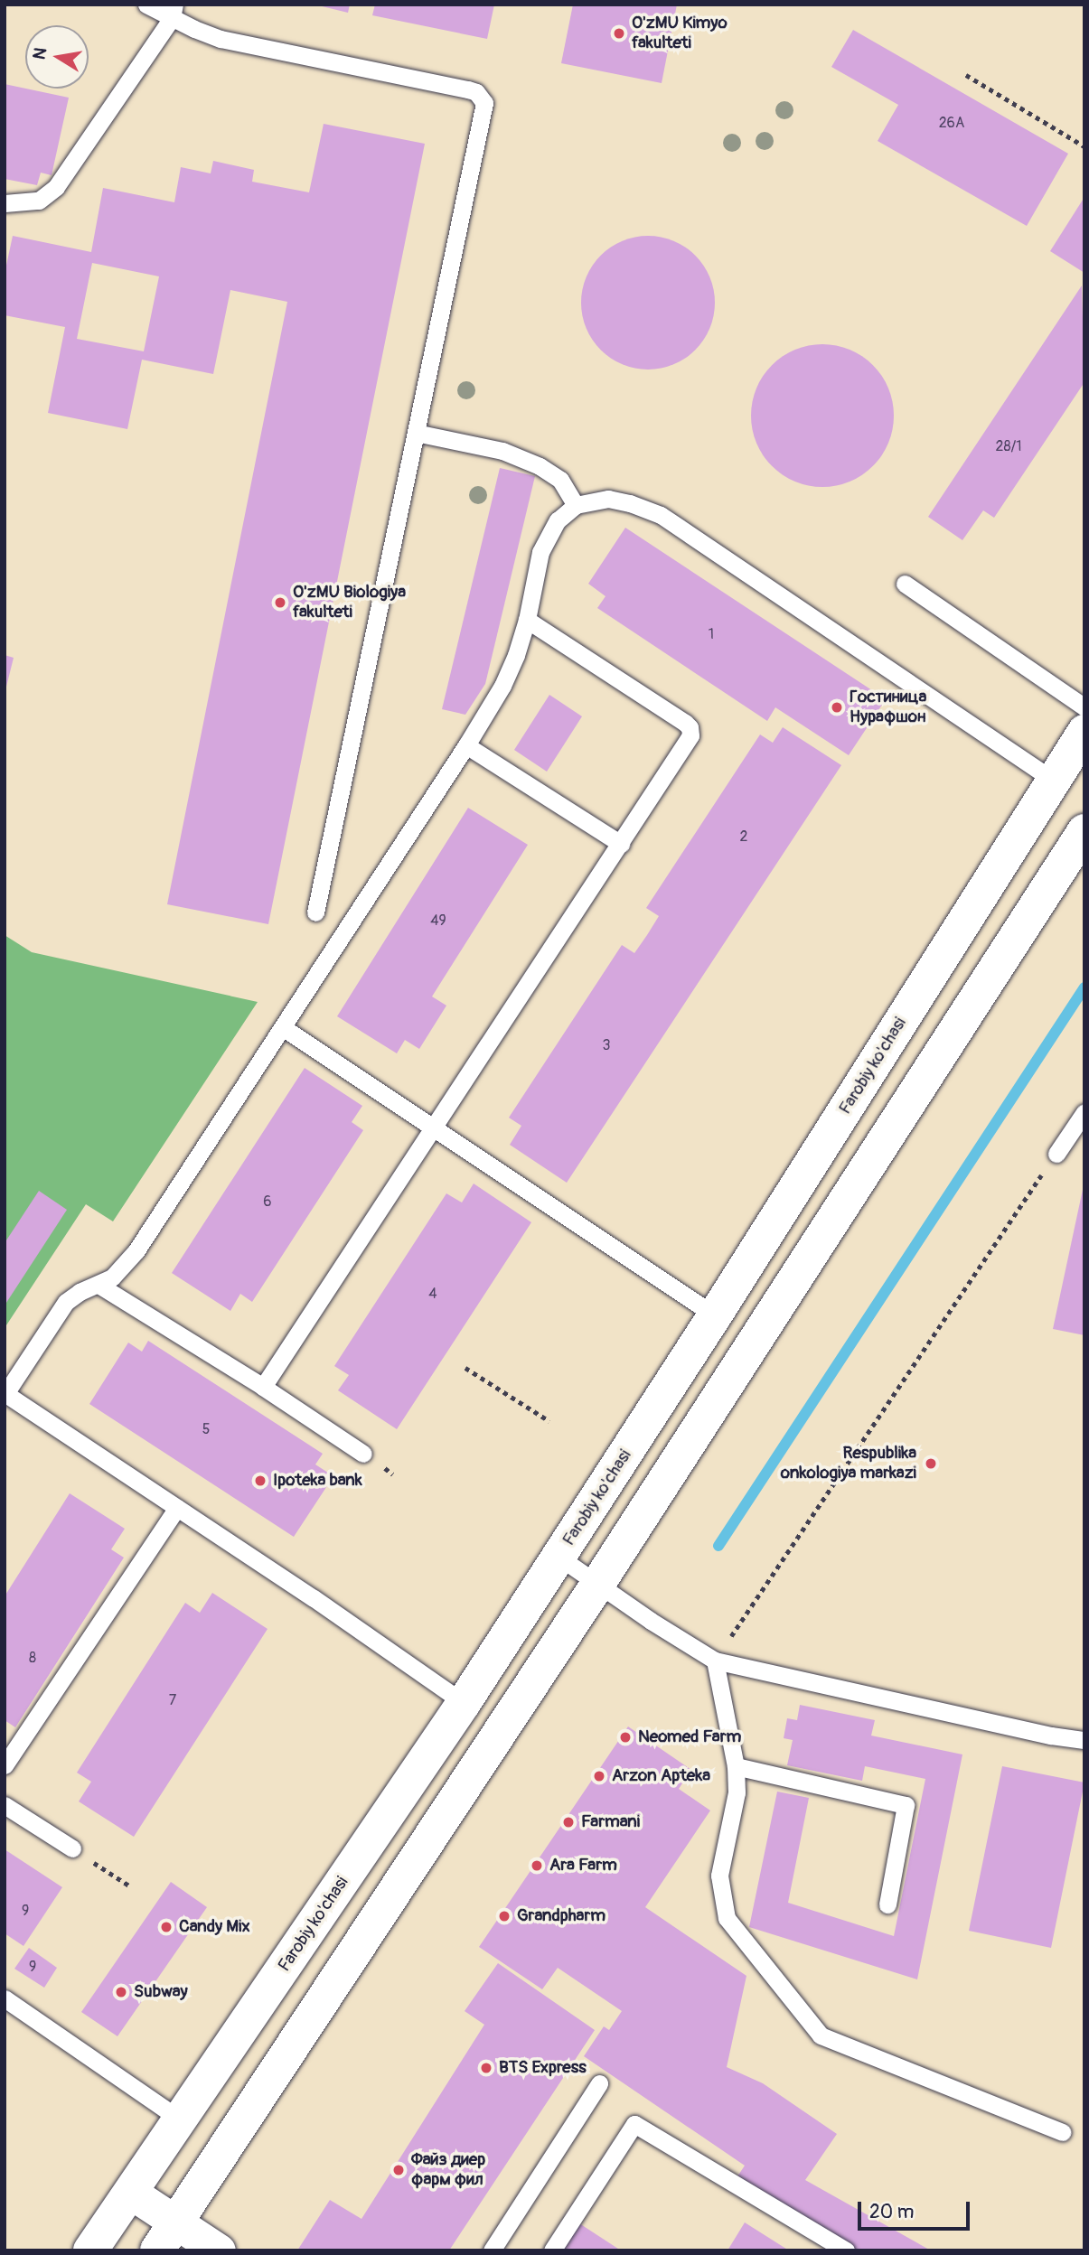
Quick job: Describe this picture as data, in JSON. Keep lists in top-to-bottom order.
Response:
{
  "streets": {
    "main road": ["Farobiy ko'chasi"]
  },
  "places": [
    "O'zMU Kimyo fakulteti",
    "O'zMU Biologiya fakulteti",
    "Гостиница Нурафшон",
    "Respublika onkologiya markazi",
    "Ipoteka bank",
    "Neomed Farm",
    "Arzon Apteka",
    "Farmani",
    "Ara Farm",
    "Grandpharm",
    "Candy Mix",
    "Subway",
    "BTS Express",
    "Файз диер фарм фил"
  ],
  "house_numbers": [
    "26A",
    "28/1",
    "1",
    "2",
    "49",
    "3",
    "6",
    "4",
    "5",
    "8",
    "7",
    "9",
    "9"
  ],
  "scale_bar": "20 m",
  "north": "left"
}
